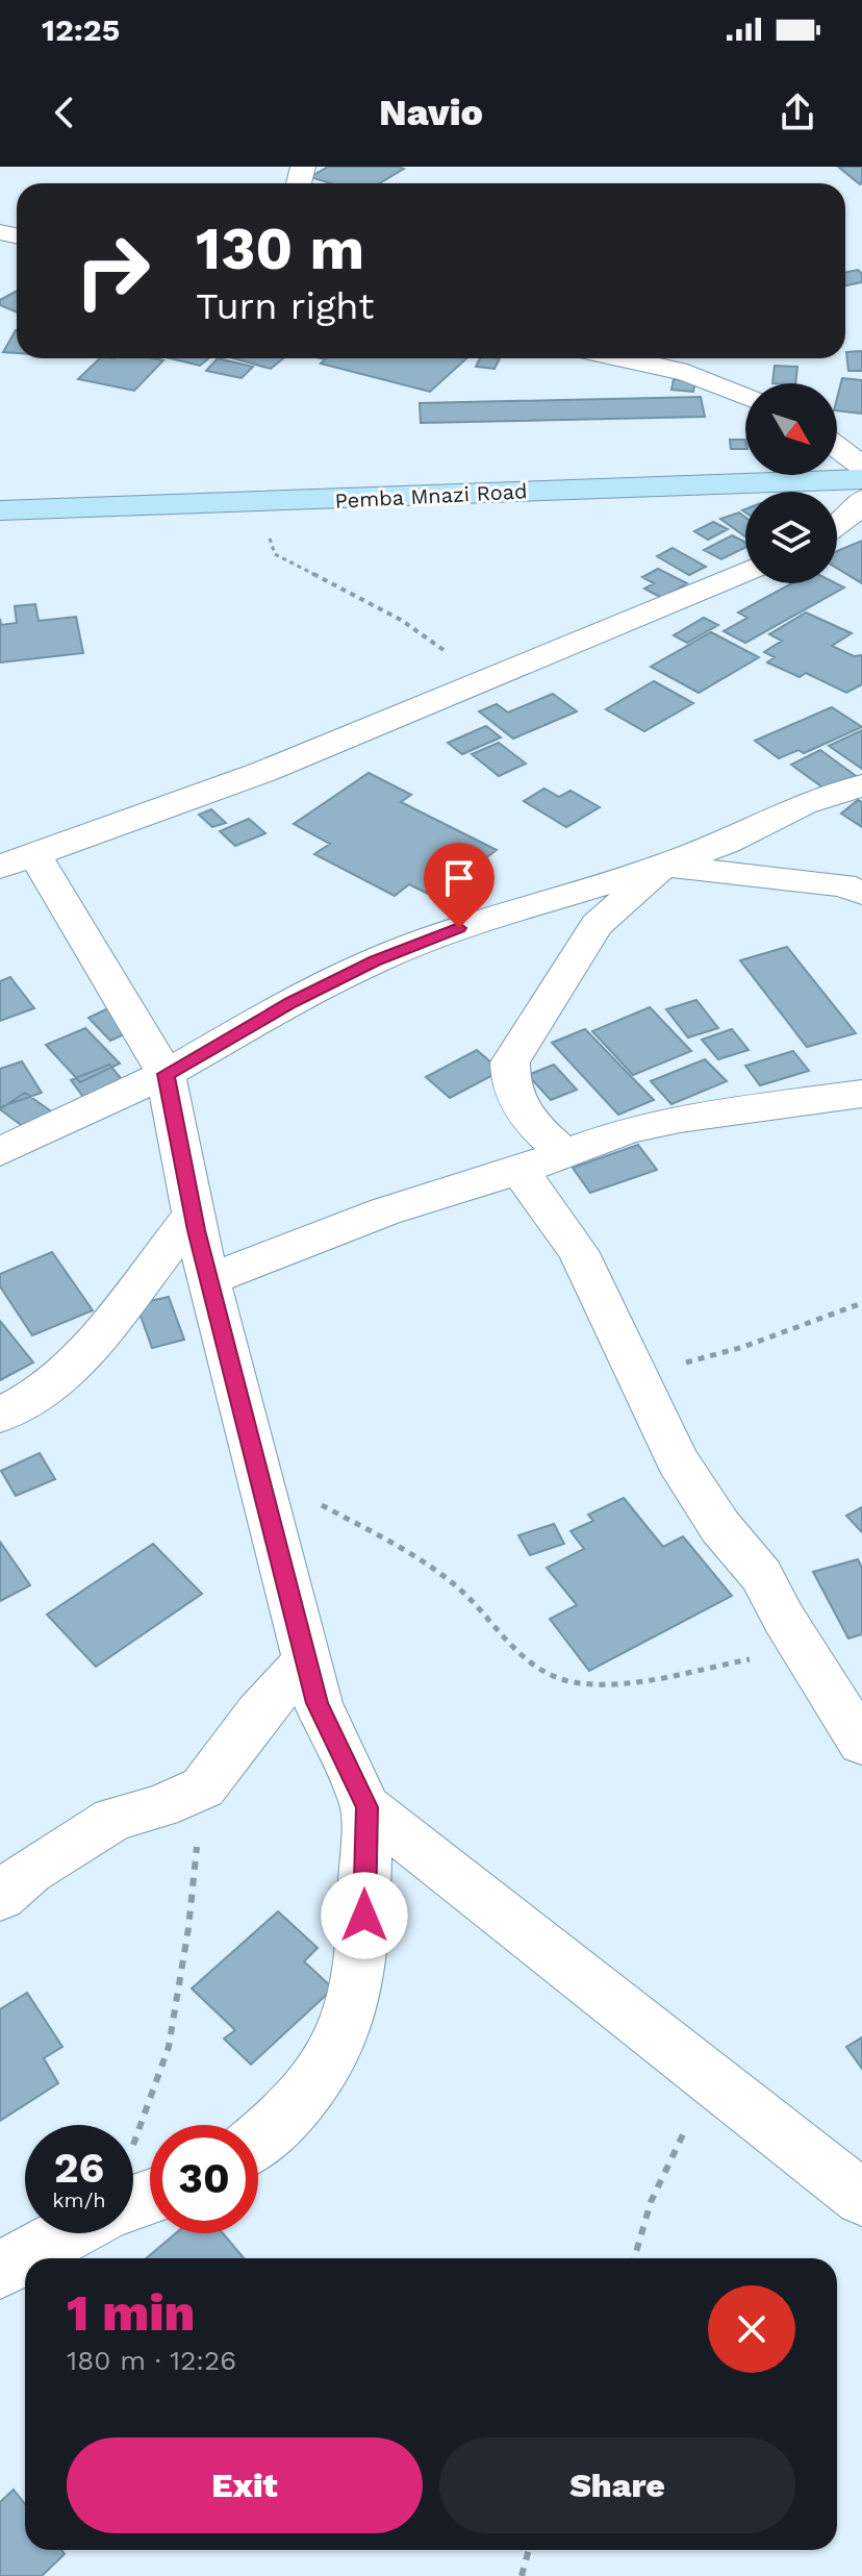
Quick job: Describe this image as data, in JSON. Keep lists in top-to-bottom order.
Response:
{
  "streets": {
    "main road": ["Pemba Mnazi Road"]
  },
  "north": "bottom right",
  "page": {
    "status": "12:25",
    "header": "Navio",
    "turn": ["130 m", "Turn right"],
    "speed": "26 km/h",
    "limit": "30",
    "heading": ["1 min", "180 m · 12:26"],
    "buttons": ["Exit", "Share"]
  }
}
